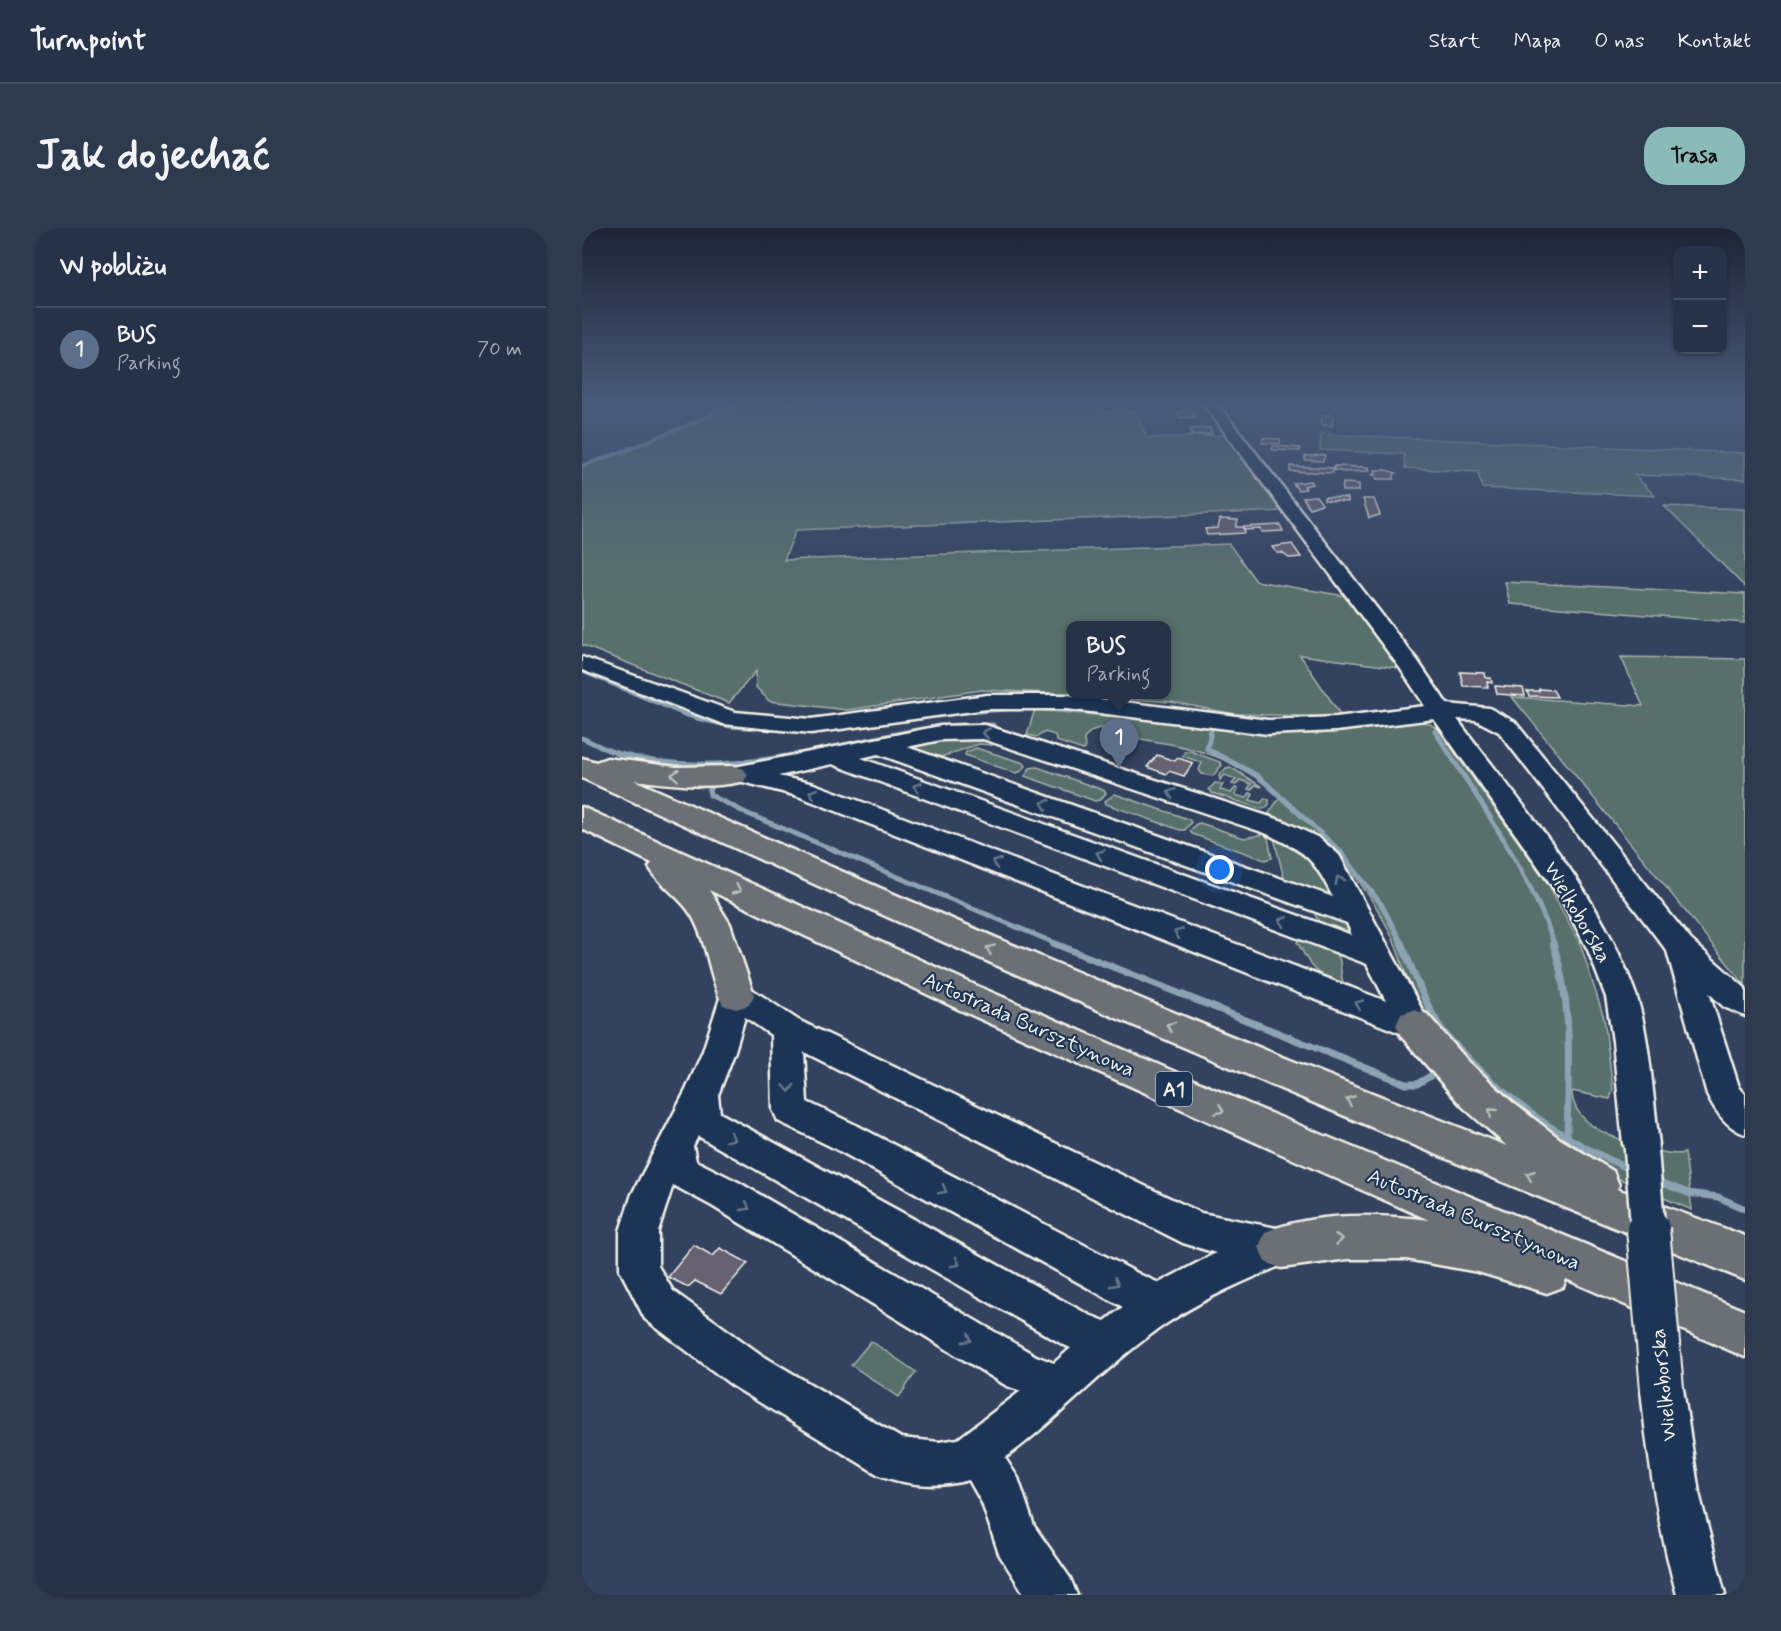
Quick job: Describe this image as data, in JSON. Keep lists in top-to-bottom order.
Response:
{
  "streets": {
    "highway": ["Autostrada Bursztynowa", "A1"],
    "street": ["Wielkoborska"]
  },
  "page": {
    "header": "Turnpoint",
    "nav": [
      "Start",
      "Mapa",
      "O nas",
      "Kontakt"
    ],
    "buttons": "Trasa",
    "title": "Jak dojechać",
    "heading": "W pobliżu",
    "map_buttons": ["+", "−"],
    "list": [
      {
        "mark": "1",
        "name": "BUS",
        "note": "Parking",
        "value": "70 m"
      }
    ],
    "popup": ["BUS", "Parking"],
    "pins": "1"
  }
}
